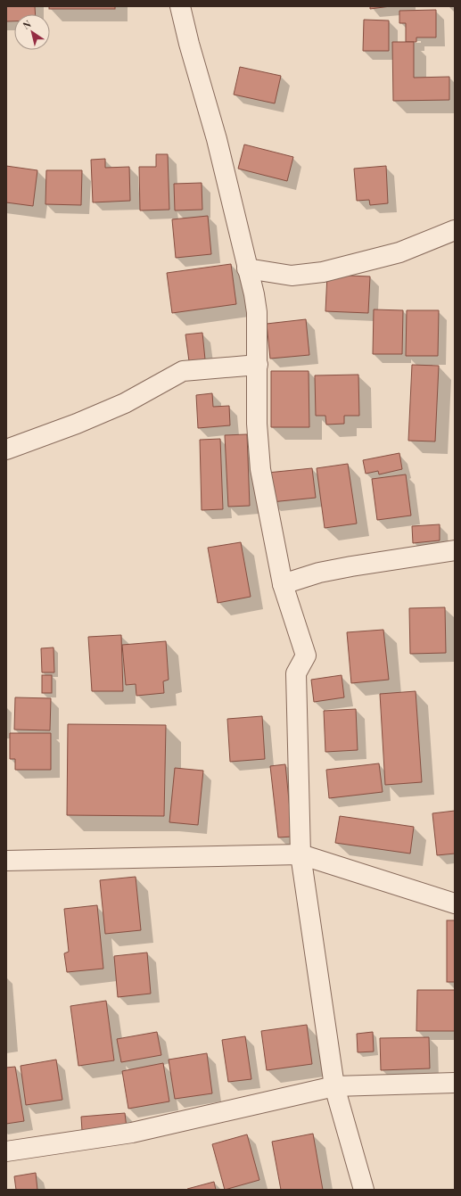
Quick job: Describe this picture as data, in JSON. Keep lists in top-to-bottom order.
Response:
{
  "north": "top left"
}
